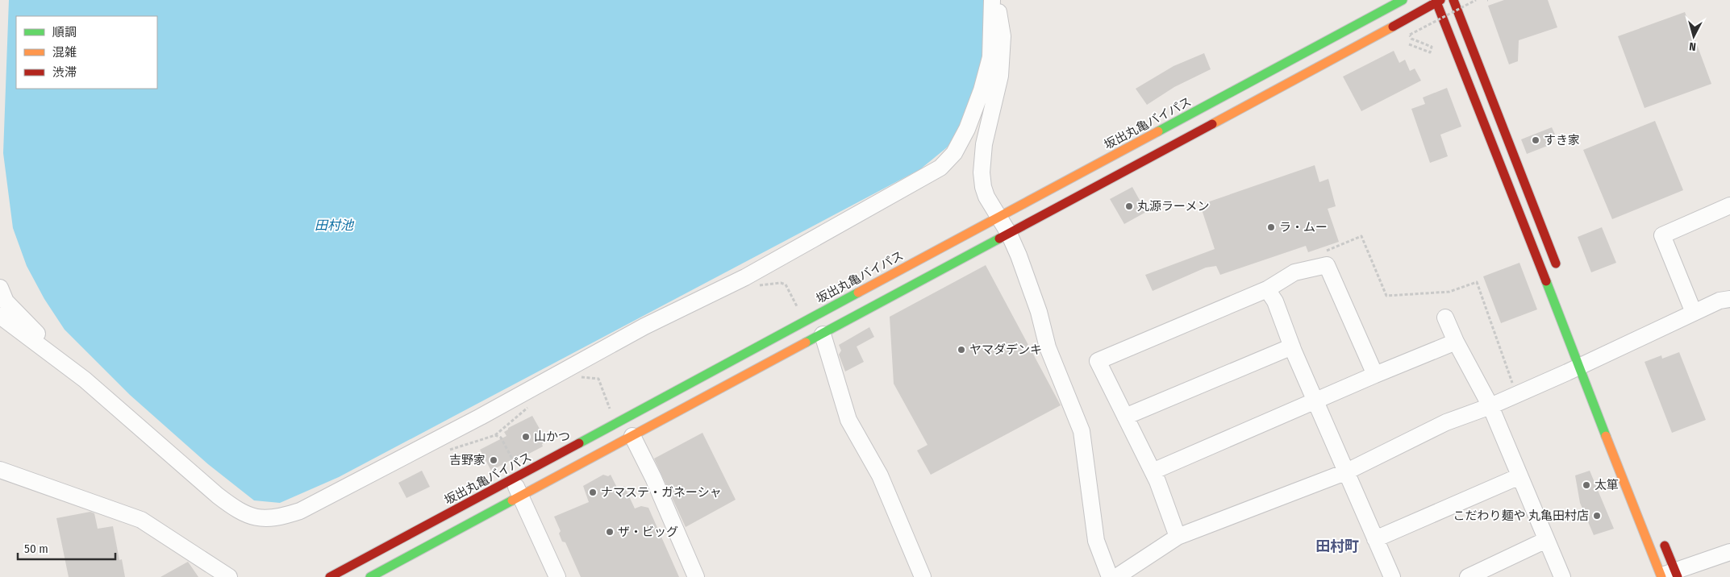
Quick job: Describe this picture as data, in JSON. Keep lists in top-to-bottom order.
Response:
{
  "streets": {
    "main road": ["坂出丸亀バイパス"]
  },
  "districts": ["田村町"],
  "water": ["田村池"],
  "places": [
    "すき家",
    "丸源ラーメン",
    "ラ・ムー",
    "ヤマダデンキ",
    "山かつ",
    "吉野家",
    "太箪",
    "ナマステ・ガネーシャ",
    "こだわり麺や 丸亀田村店",
    "ザ・ビッグ"
  ],
  "legend": ["順調", "混雑", "渋滞"],
  "scale_bar": "50 m",
  "north": "bottom"
}
